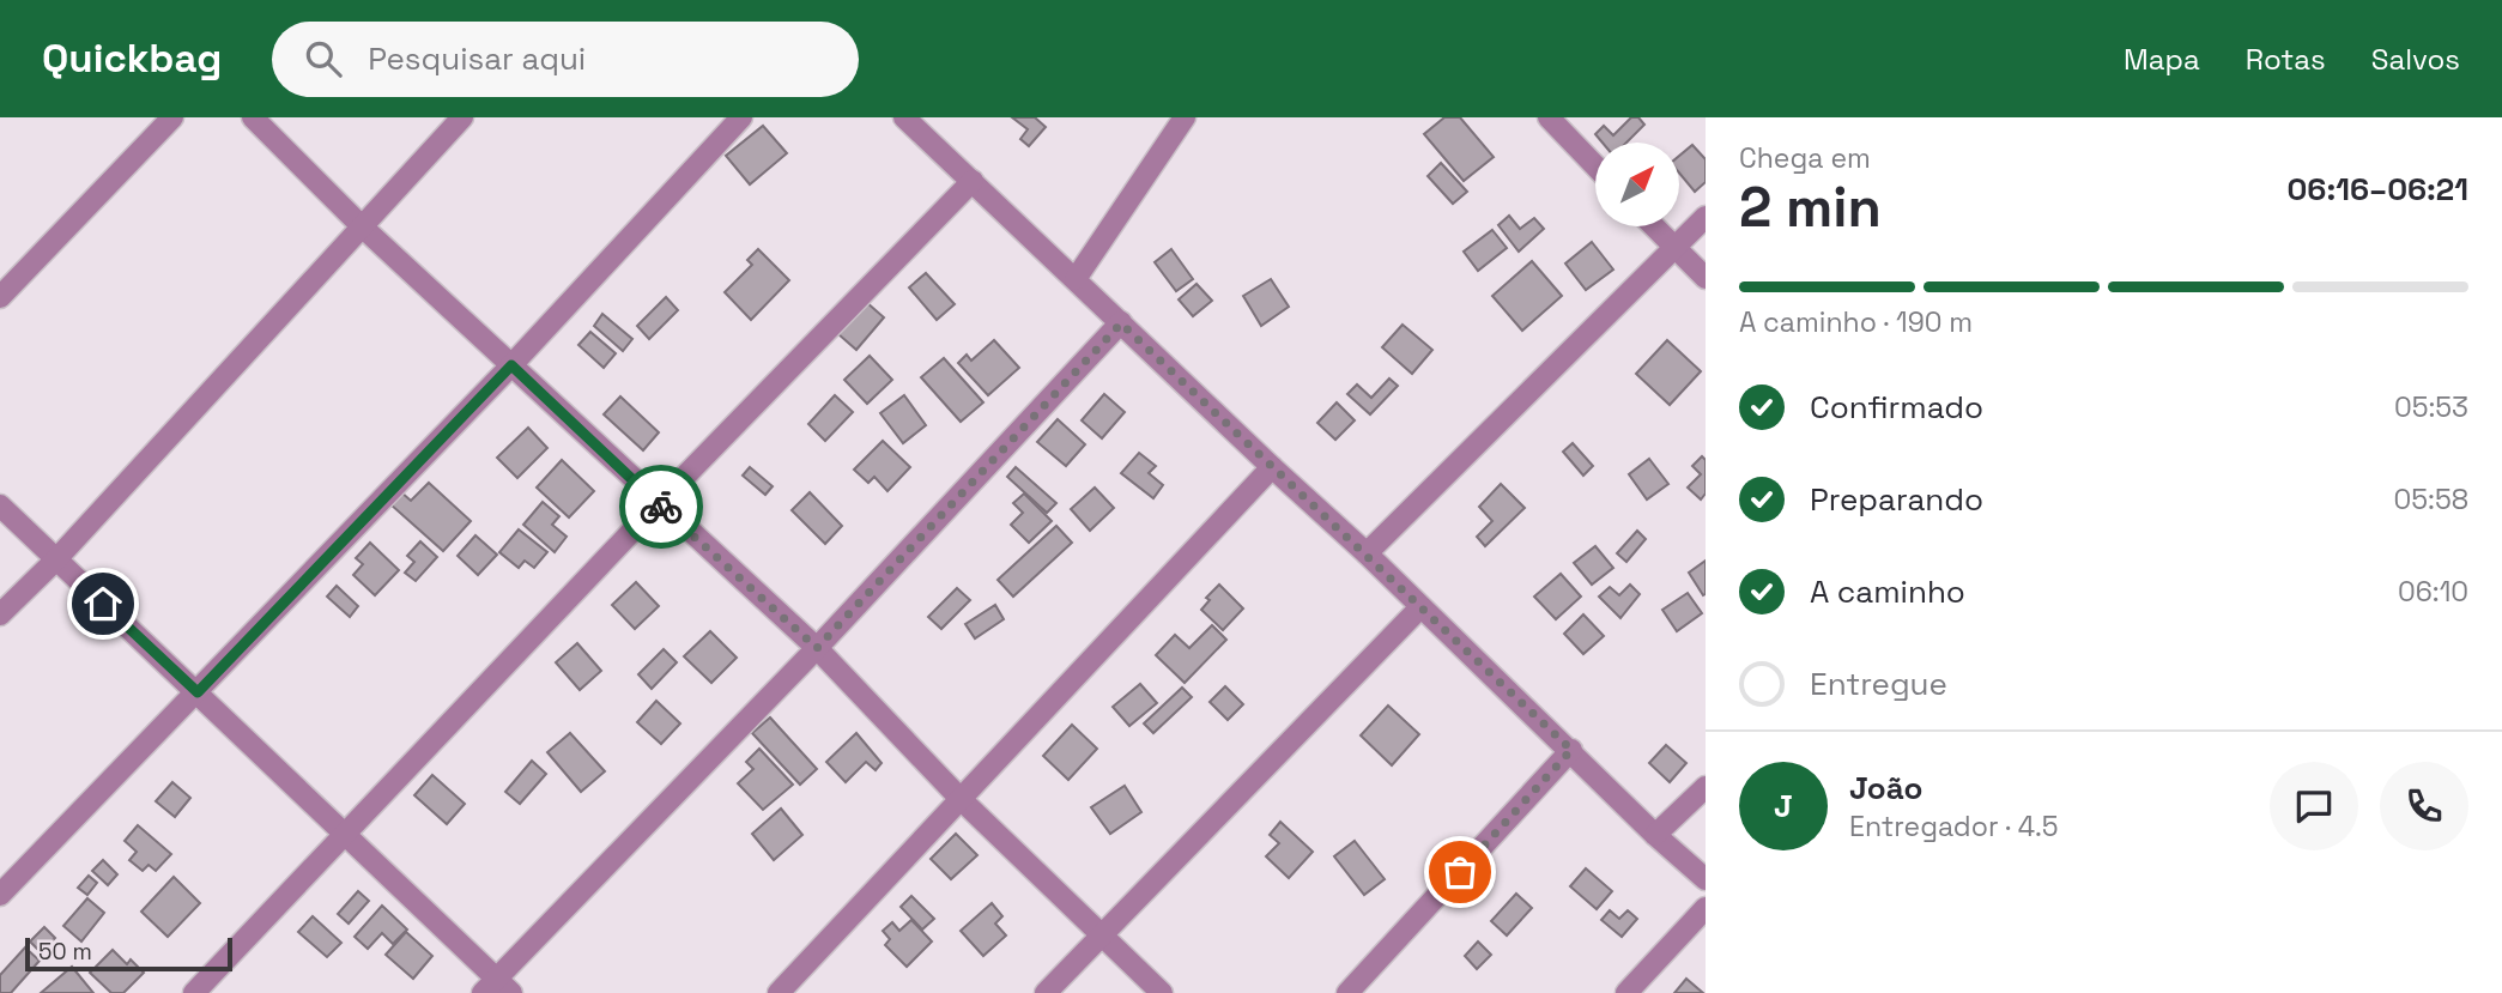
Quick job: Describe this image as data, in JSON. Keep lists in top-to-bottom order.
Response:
{
  "scale_bar": "50 m",
  "north": "top right",
  "page": {
    "header": "Quickbag",
    "search": "Pesquisar aqui",
    "nav": ["Mapa", "Rotas", "Salvos"],
    "heading": ["2 min", "Chega em", "06:16–06:21"],
    "panel": ["João", "Entregador · 4.5"],
    "bar": "A caminho · 190 m",
    "list": [
      ["Confirmado", "05:53"],
      ["Preparando", "05:58"],
      ["A caminho", "06:10"],
      "Entregue"
    ],
    "round": "J",
    "scale": "50 m"
  }
}
